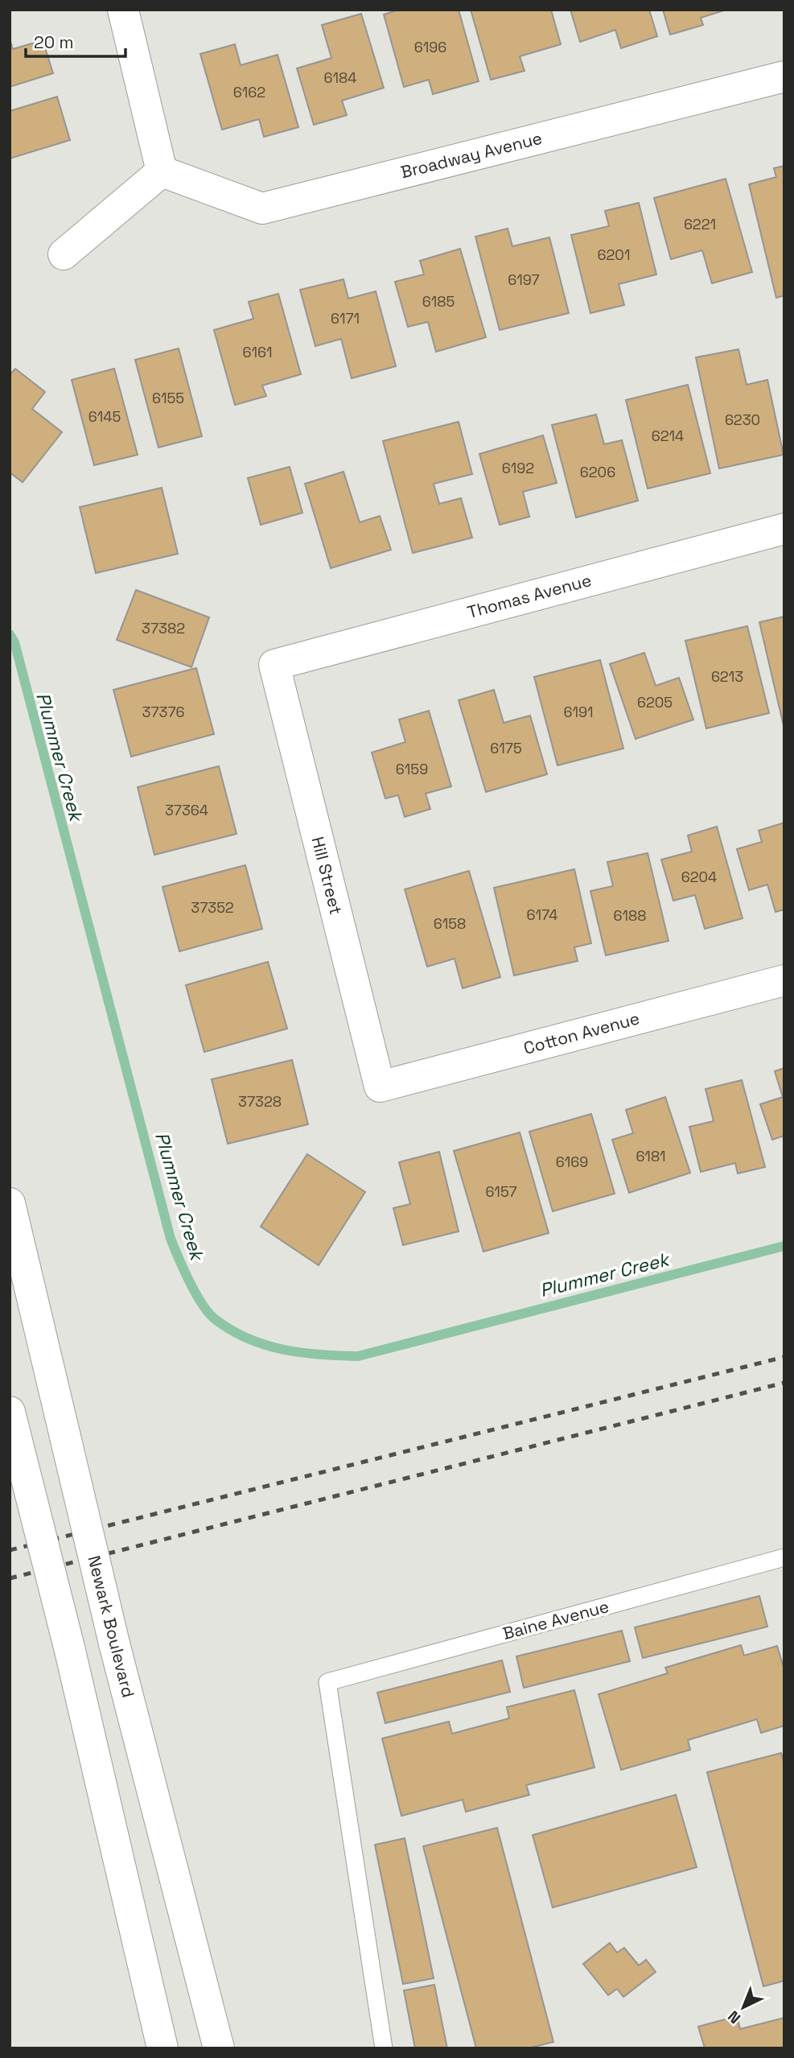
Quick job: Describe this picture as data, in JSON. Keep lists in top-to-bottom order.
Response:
{
  "streets": {
    "street": [
      "Broadway Avenue",
      "Thomas Avenue",
      "Hill Street",
      "Cotton Avenue",
      "Newark Boulevard"
    ],
    "lane": ["Baine Avenue"]
  },
  "crossings": [
    ["Thomas Avenue", "Hill Street"],
    ["Hill Street", "Cotton Avenue"]
  ],
  "water": ["Plummer Creek"],
  "house_numbers": [
    "6196",
    "6184",
    "6162",
    "6221",
    "6201",
    "6197",
    "6185",
    "6171",
    "6161",
    "6155",
    "6145",
    "6230",
    "6214",
    "6192",
    "6206",
    "37382",
    "6213",
    "6205",
    "37376",
    "6191",
    "6175",
    "6159",
    "37364",
    "6204",
    "37352",
    "6174",
    "6188",
    "6158",
    "37328",
    "6181",
    "6169",
    "6157"
  ],
  "scale_bar": "20 m",
  "north": "bottom left"
}
